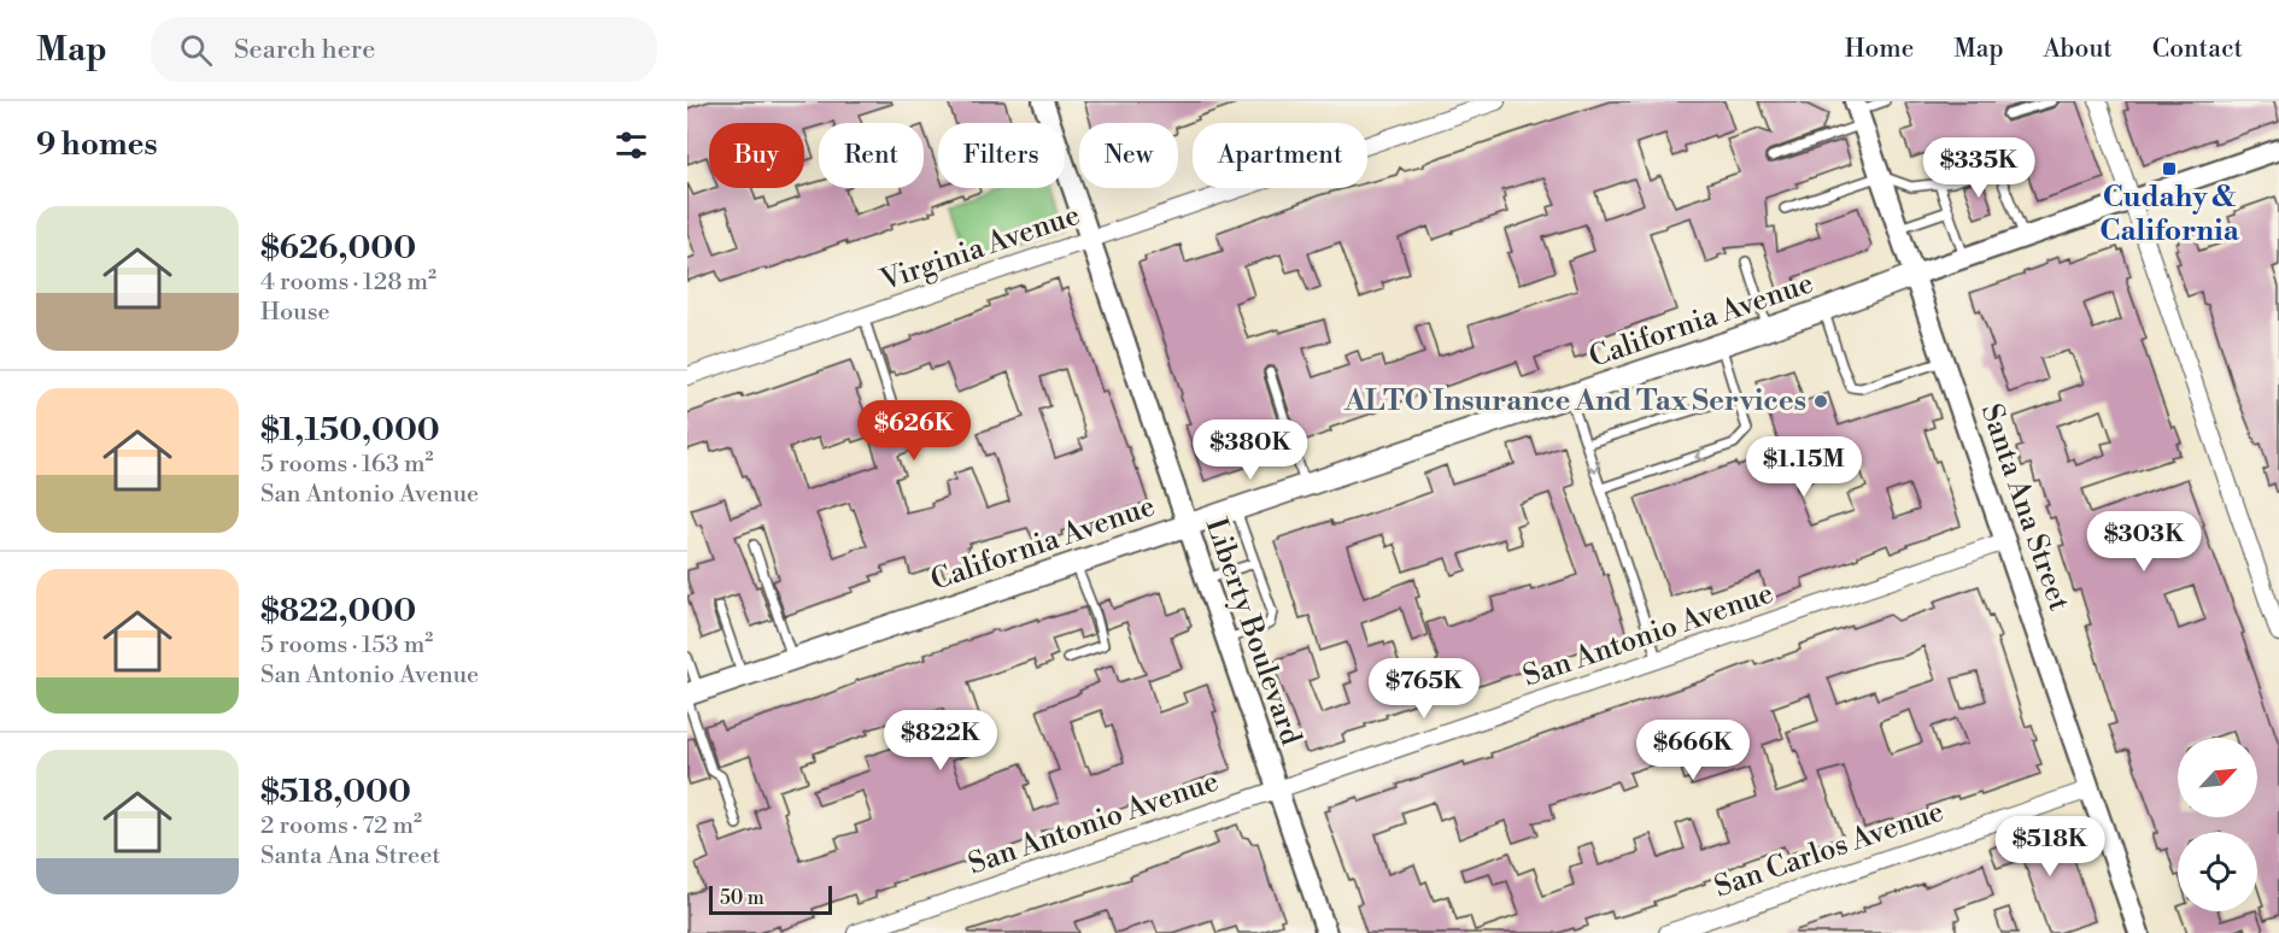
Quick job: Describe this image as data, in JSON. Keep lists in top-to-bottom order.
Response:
{
  "streets": {
    "main road": ["California Avenue"],
    "street": [
      "Virginia Avenue",
      "Santa Ana Street",
      "Liberty Boulevard",
      "San Antonio Avenue",
      "San Carlos Avenue"
    ]
  },
  "crossings": [
    ["Virginia Avenue", "Liberty Boulevard"],
    ["California Avenue", "Santa Ana Street"],
    ["California Avenue", "Liberty Boulevard"],
    ["Santa Ana Street", "San Antonio Avenue"],
    ["Santa Ana Street", "San Carlos Avenue"],
    ["Liberty Boulevard", "San Antonio Avenue"]
  ],
  "places": {
    "transit": ["Cudahy & California"],
    "other": ["ALTO Insurance And Tax Services"]
  },
  "scale_bar": "50 m",
  "north": "top right",
  "page": {
    "header": "Map",
    "search": "Search here",
    "nav": [
      "Home",
      "Map",
      "About",
      "Contact"
    ],
    "heading": "9 homes",
    "chip": [
      "Buy",
      "Rent",
      "Filters",
      "New",
      "Apartment"
    ],
    "price": [
      "$335K",
      "$626K",
      "$380K",
      "$1.15M",
      "$303K",
      "$765K",
      "$822K",
      "$666K",
      "$518K"
    ],
    "list": [
      {
        "name": "$626,000",
        "note": "4 rooms · 128 m² · House"
      },
      {
        "name": "$1,150,000",
        "note": "5 rooms · 163 m² · San Antonio Avenue"
      },
      {
        "name": "$822,000",
        "note": "5 rooms · 153 m² · San Antonio Avenue"
      },
      {
        "name": "$518,000",
        "note": "2 rooms · 72 m² · Santa Ana Street"
      }
    ],
    "scale": "50 m"
  }
}
